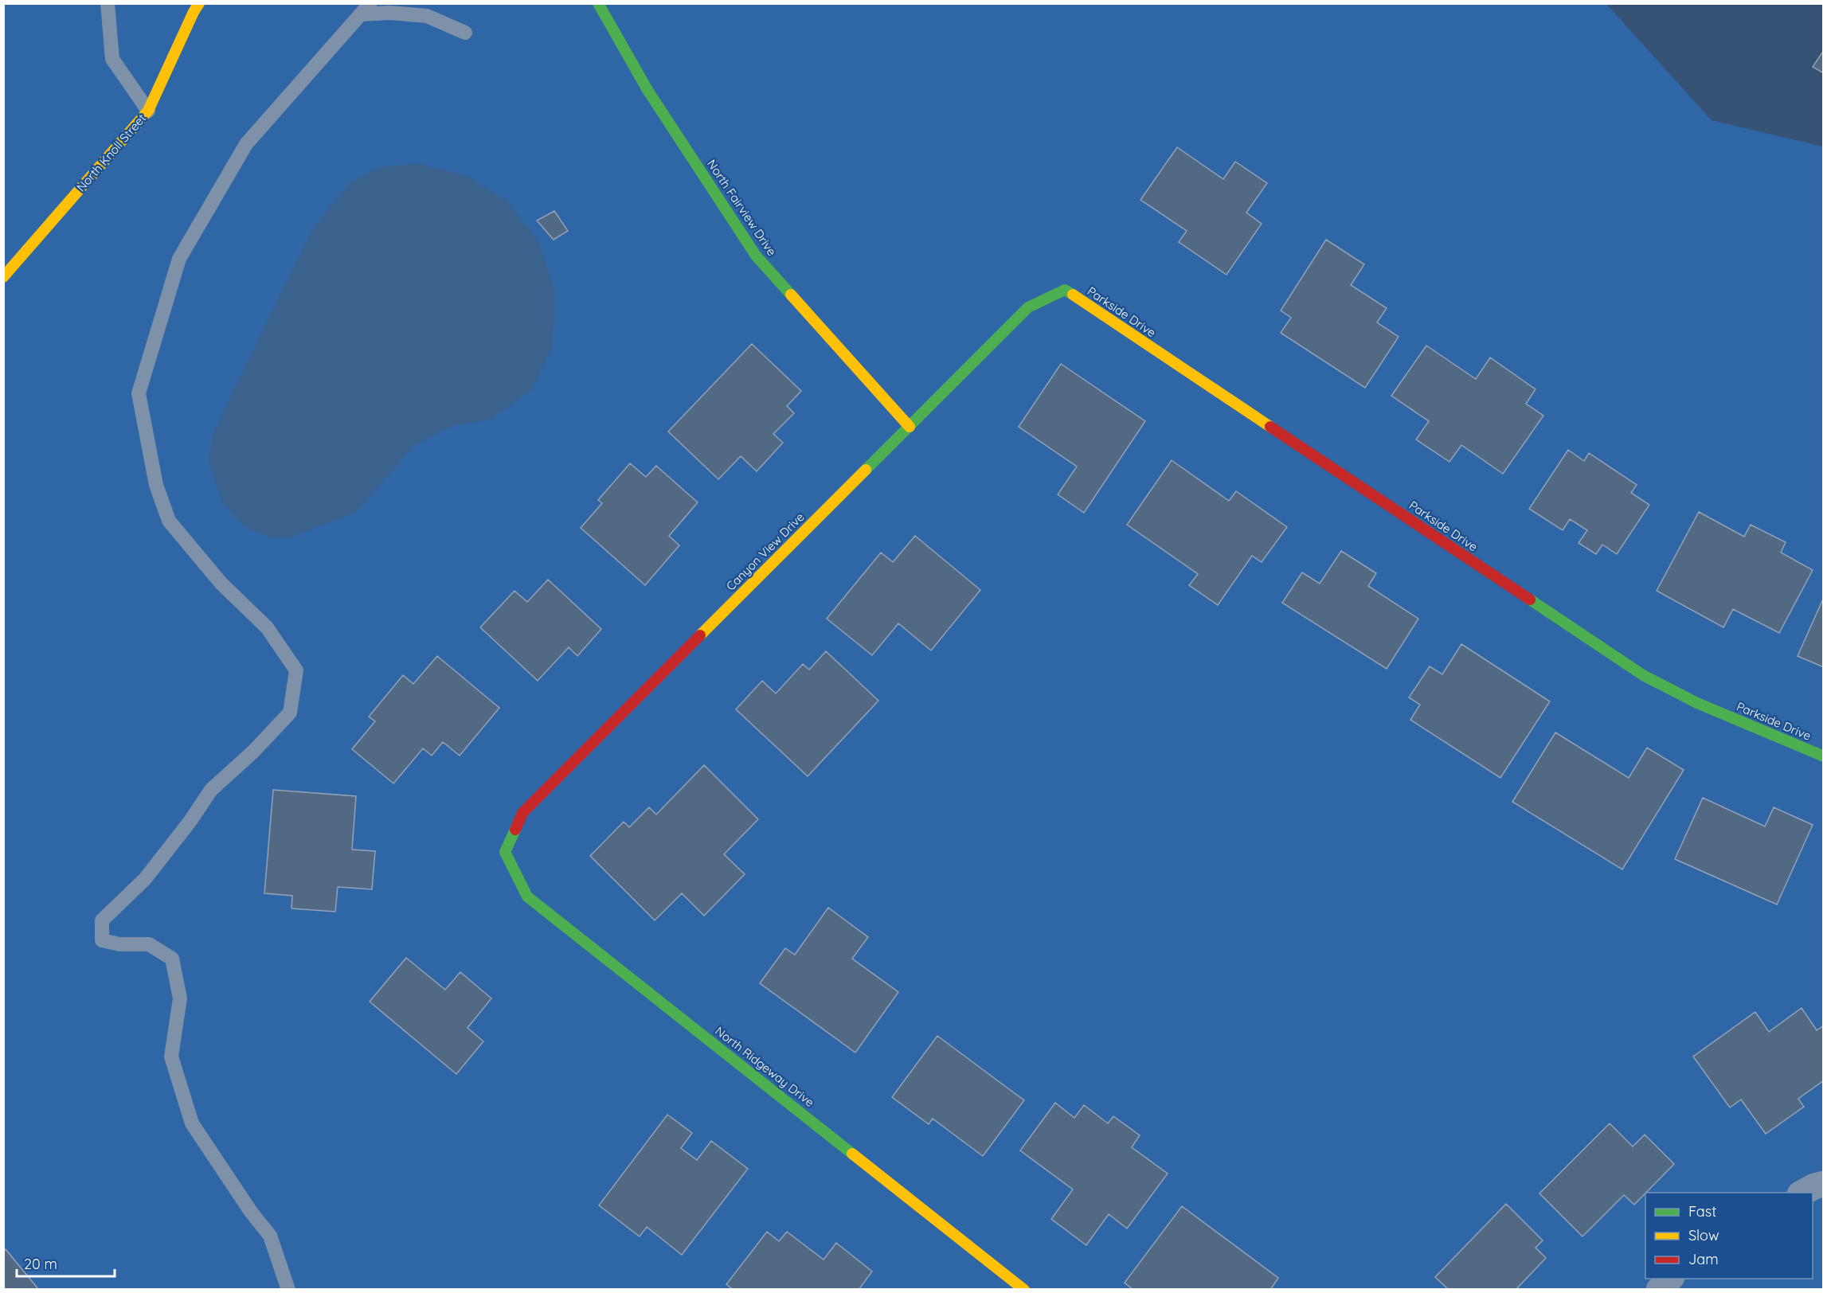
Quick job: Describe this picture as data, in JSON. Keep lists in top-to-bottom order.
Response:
{
  "streets": {
    "street": [
      "North Knoll Street",
      "North Fairview Drive",
      "Parkside Drive",
      "Canyon View Drive",
      "North Ridgeway Drive"
    ]
  },
  "crossings": [
    ["North Fairview Drive", "Canyon View Drive"],
    ["Parkside Drive", "Canyon View Drive"],
    ["Canyon View Drive", "North Ridgeway Drive"]
  ],
  "legend": ["Fast", "Slow", "Jam"],
  "scale_bar": "20 m"
}
